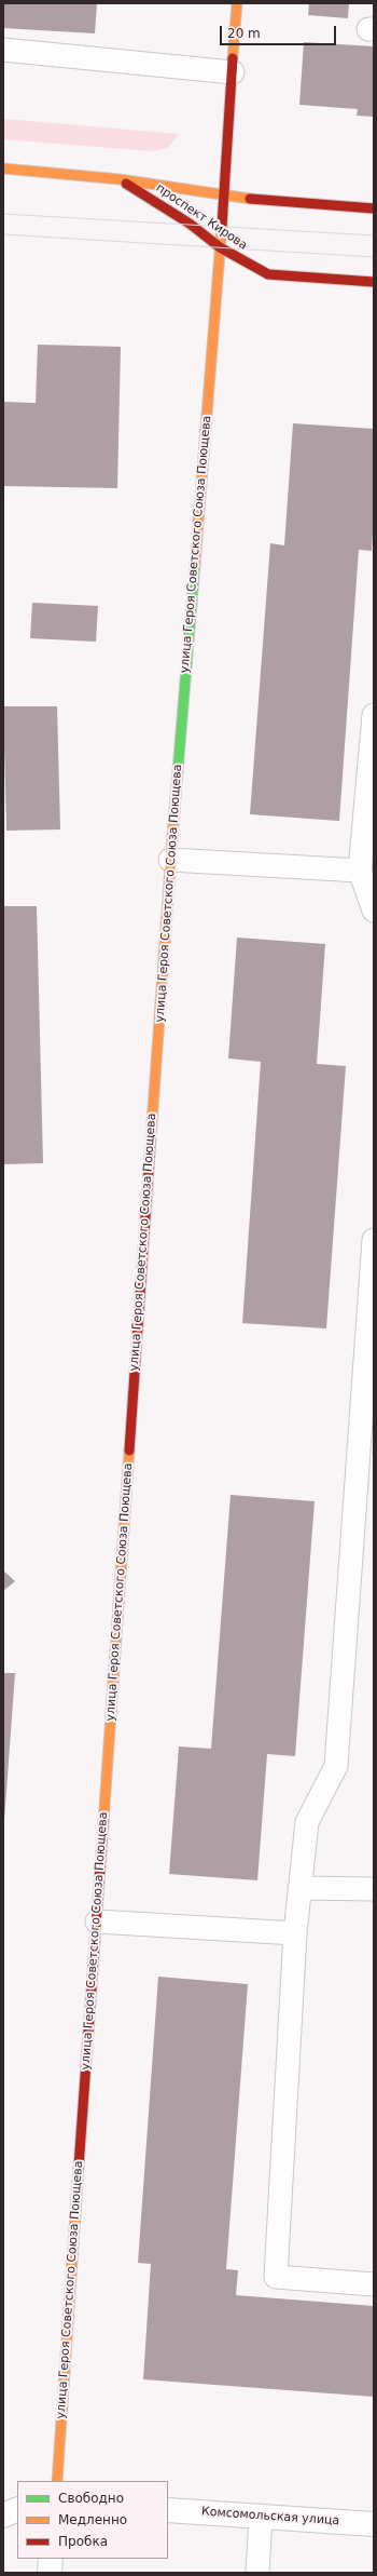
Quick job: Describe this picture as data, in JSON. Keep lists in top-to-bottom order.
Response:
{
  "streets": {
    "street": ["проспект Кирова", "улица Героя Советского Союза Поющева", "Комсомольская улица"]
  },
  "crossings": [
    ["проспект Кирова", "улица Героя Советского Союза Поющева"]
  ],
  "legend": ["Свободно", "Медленно", "Пробка"],
  "scale_bar": "20 m"
}
